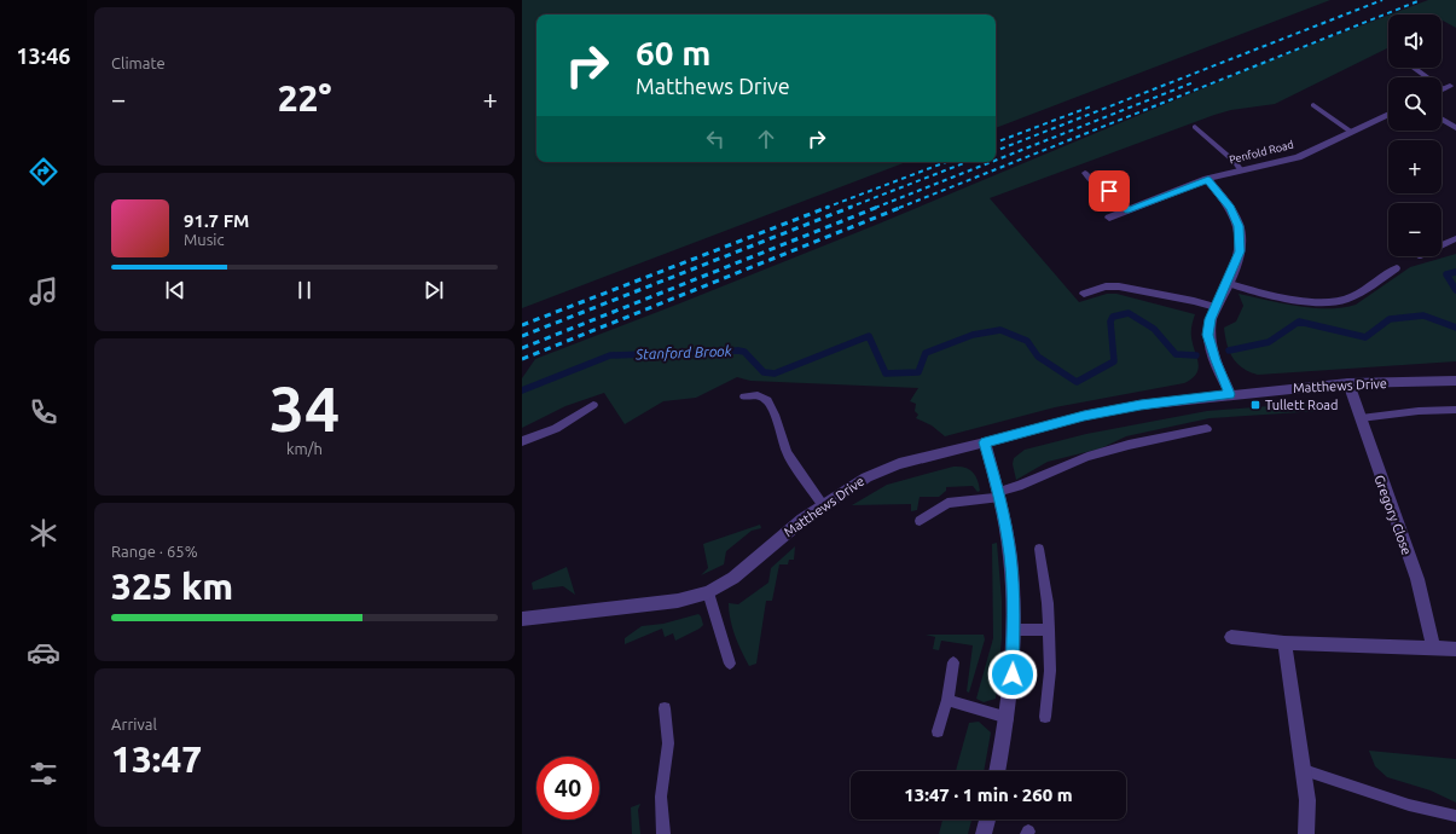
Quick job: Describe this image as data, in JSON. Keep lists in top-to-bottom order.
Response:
{
  "streets": {
    "street": ["Penfold Road", "Matthews Drive", "Gregory Close"]
  },
  "crossings": [
    ["Matthews Drive", "Gregory Close"]
  ],
  "water": ["Stanford Brook"],
  "places": {
    "transit": ["Tullett Road"]
  },
  "page": {
    "tabs": "13:46",
    "tile": [
      "Climate",
      ["34", "km/h"],
      ["Range · 65%", "325 km"],
      ["Arrival", "13:47"]
    ],
    "map_buttons": ["+", "−"],
    "turn": ["60 m", "Matthews Drive"],
    "heat": ["−", "22°", "+"],
    "song": ["91.7 FM", "Music"],
    "limit": "40",
    "trip": "13:47 · 1 min · 260 m"
  }
}
